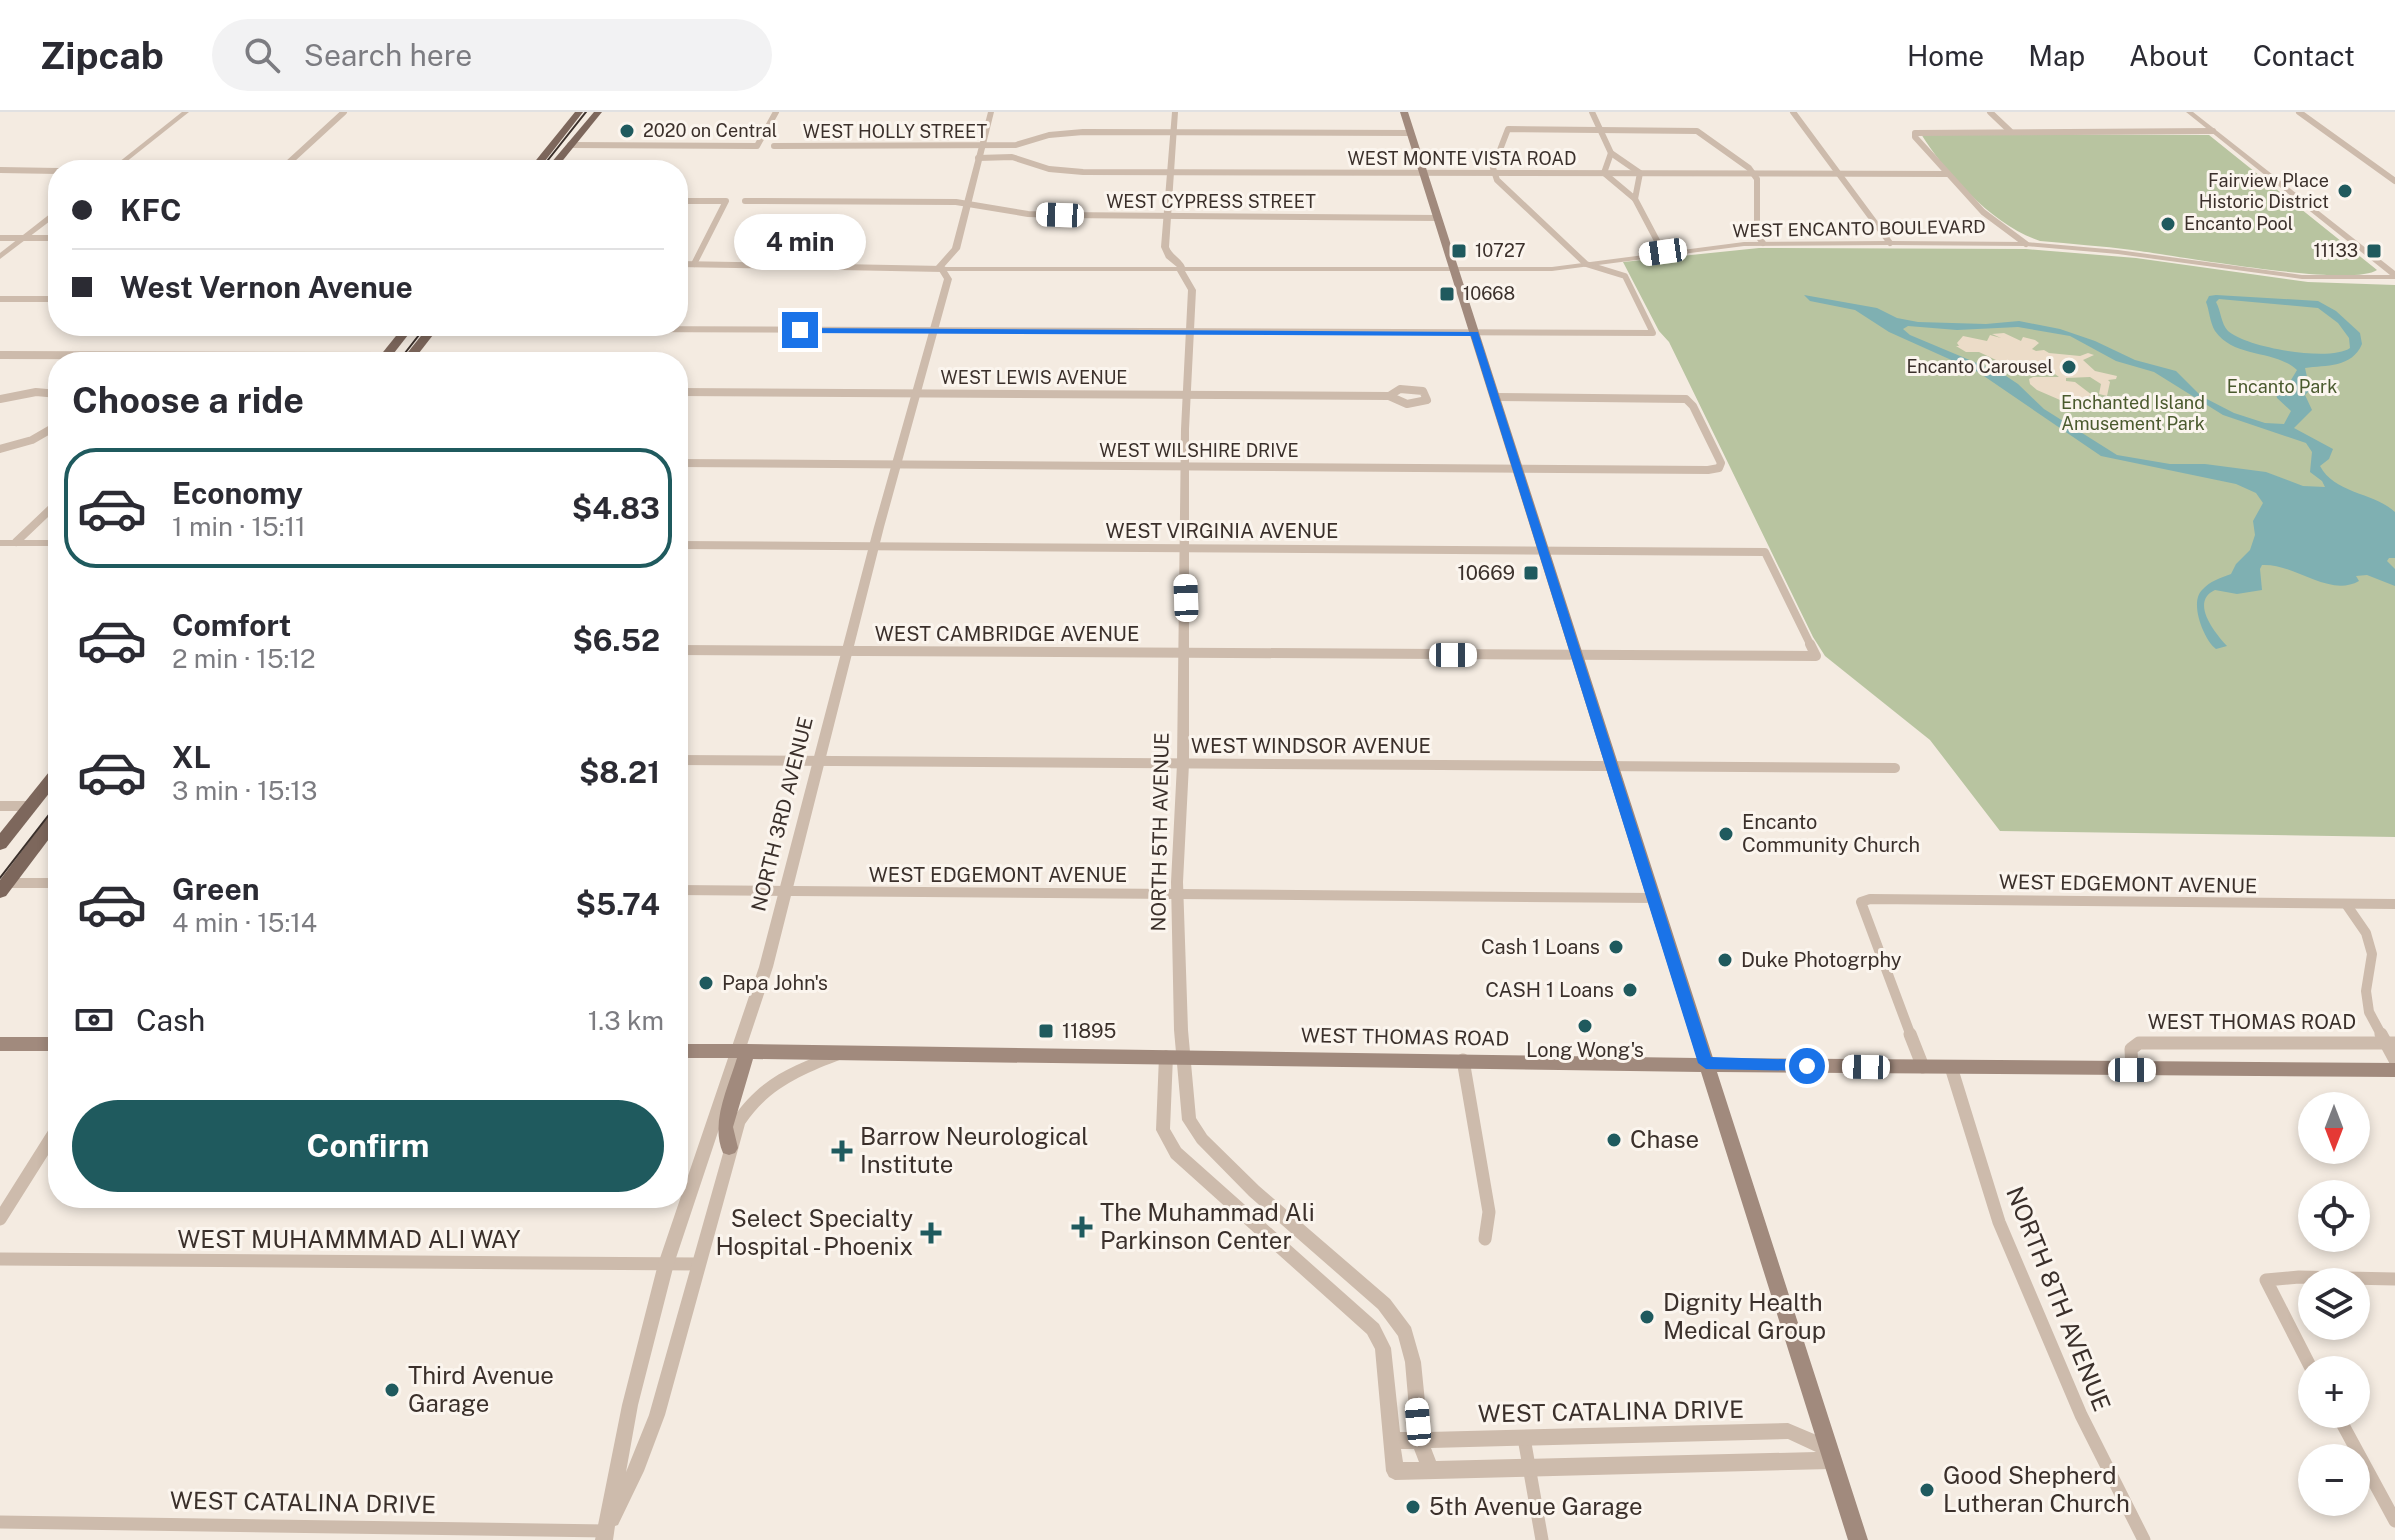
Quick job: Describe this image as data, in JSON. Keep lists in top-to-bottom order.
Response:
{
  "streets": {
    "main road": ["WEST THOMAS ROAD"],
    "street": [
      "WEST HOLLY STREET",
      "WEST MONTE VISTA ROAD",
      "WEST CYPRESS STREET",
      "WEST ENCANTO BOULEVARD",
      "WEST LEWIS AVENUE",
      "WEST WILSHIRE DRIVE",
      "WEST VIRGINIA AVENUE",
      "WEST CAMBRIDGE AVENUE",
      "WEST WINDSOR AVENUE",
      "NORTH 3RD AVENUE",
      "NORTH 5TH AVENUE",
      "WEST EDGEMONT AVENUE",
      "WEST MUHAMMMAD ALI WAY",
      "NORTH 8TH AVENUE",
      "WEST CATALINA DRIVE"
    ]
  },
  "crossings": [
    ["WEST HOLLY STREET", "WEST MONTE VISTA ROAD"],
    ["WEST HOLLY STREET", "NORTH 3RD AVENUE"],
    ["WEST HOLLY STREET", "NORTH 5TH AVENUE"],
    ["WEST MONTE VISTA ROAD", "NORTH 3RD AVENUE"],
    ["WEST MONTE VISTA ROAD", "NORTH 5TH AVENUE"],
    ["WEST CYPRESS STREET", "NORTH 3RD AVENUE"],
    ["WEST CYPRESS STREET", "NORTH 5TH AVENUE"],
    ["WEST ENCANTO BOULEVARD", "NORTH 3RD AVENUE"],
    ["WEST ENCANTO BOULEVARD", "NORTH 5TH AVENUE"],
    ["WEST LEWIS AVENUE", "NORTH 3RD AVENUE"],
    ["WEST LEWIS AVENUE", "NORTH 5TH AVENUE"],
    ["WEST WILSHIRE DRIVE", "NORTH 3RD AVENUE"],
    ["WEST WILSHIRE DRIVE", "NORTH 5TH AVENUE"],
    ["WEST VIRGINIA AVENUE", "WEST CAMBRIDGE AVENUE"],
    ["WEST VIRGINIA AVENUE", "NORTH 3RD AVENUE"],
    ["WEST VIRGINIA AVENUE", "NORTH 5TH AVENUE"],
    ["WEST CAMBRIDGE AVENUE", "NORTH 3RD AVENUE"],
    ["WEST CAMBRIDGE AVENUE", "NORTH 5TH AVENUE"],
    ["WEST WINDSOR AVENUE", "NORTH 3RD AVENUE"],
    ["WEST WINDSOR AVENUE", "NORTH 5TH AVENUE"],
    ["NORTH 3RD AVENUE", "WEST EDGEMONT AVENUE"],
    ["NORTH 3RD AVENUE", "WEST THOMAS ROAD"],
    ["NORTH 3RD AVENUE", "WEST MUHAMMMAD ALI WAY"],
    ["NORTH 3RD AVENUE", "WEST CATALINA DRIVE"],
    ["NORTH 5TH AVENUE", "WEST EDGEMONT AVENUE"],
    ["NORTH 5TH AVENUE", "WEST THOMAS ROAD"],
    ["NORTH 5TH AVENUE", "WEST CATALINA DRIVE"],
    ["WEST EDGEMONT AVENUE", "WEST THOMAS ROAD"],
    ["WEST THOMAS ROAD", "NORTH 8TH AVENUE"]
  ],
  "parks": ["Encanto Park", "Enchanted Island Amusement Park"],
  "places": {
    "other": [
      "2020 on Central",
      "Fairview Place Historic District",
      "Encanto Pool",
      "Encanto Carousel",
      "Encanto Community Church",
      "Cash 1 Loans",
      "Duke Photogrphy",
      "Papa John's",
      "CASH 1 Loans",
      "Long Wong's",
      "Chase",
      "Dignity Health Medical Group",
      "Third Avenue Garage",
      "Good Shepherd Lutheran Church",
      "5th Avenue Garage"
    ],
    "transit": [
      "10727",
      "11133",
      "10668",
      "10669",
      "11895"
    ],
    "health": ["Barrow Neurological Institute", "The Muhammad Ali Parkinson Center", "Select Specialty Hospital - Phoenix"]
  },
  "north": "bottom",
  "page": {
    "header": "Zipcab",
    "search": "Search here",
    "nav": [
      "Home",
      "Map",
      "About",
      "Contact"
    ],
    "banner": ["KFC", "West Vernon Avenue"],
    "bubble": "4 min",
    "heading": "Choose a ride",
    "list": [
      {
        "name": "Economy",
        "note": "1 min · 15:11",
        "value": "$4.83"
      },
      {
        "name": "Comfort",
        "note": "2 min · 15:12",
        "value": "$6.52"
      },
      {
        "name": "XL",
        "note": "3 min · 15:13",
        "value": "$8.21"
      },
      {
        "name": "Green",
        "note": "4 min · 15:14",
        "value": "$5.74"
      }
    ],
    "pay": ["Cash", "1.3 km"],
    "buttons": "Confirm",
    "map_buttons": ["+", "−"]
  }
}
